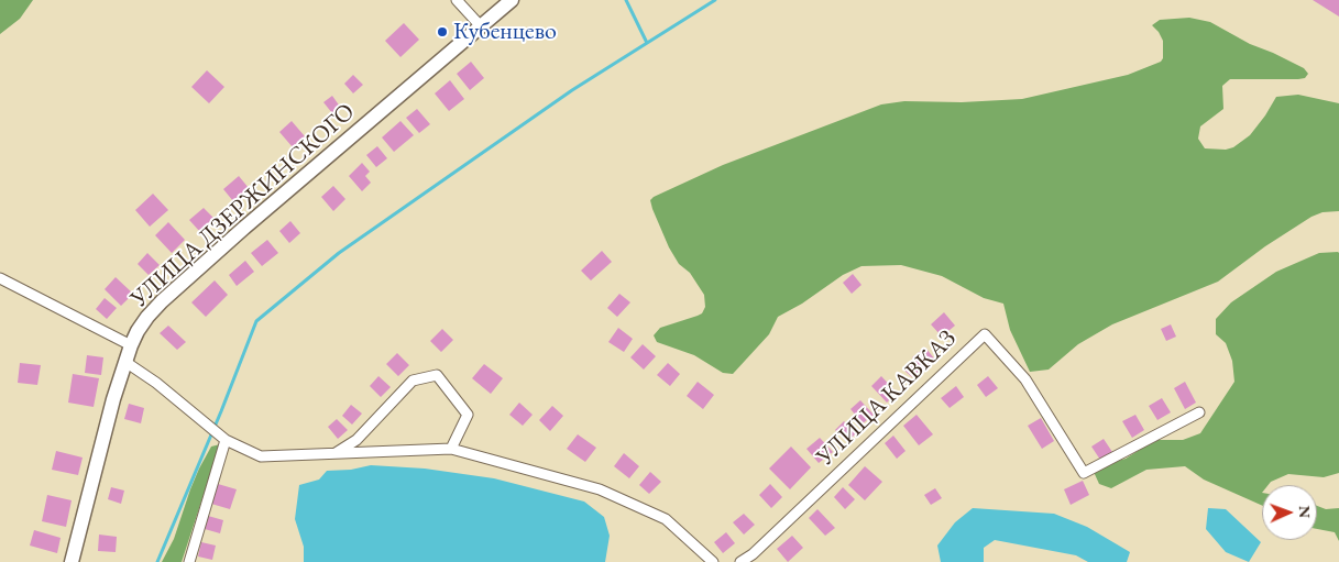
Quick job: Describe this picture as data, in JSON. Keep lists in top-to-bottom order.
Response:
{
  "streets": {
    "main road": ["УЛИЦА ДЗЕРЖИНСКОГО"],
    "street": ["УЛИЦА КАВКАЗ"]
  },
  "places": ["Кубенцево"],
  "north": "right"
}
